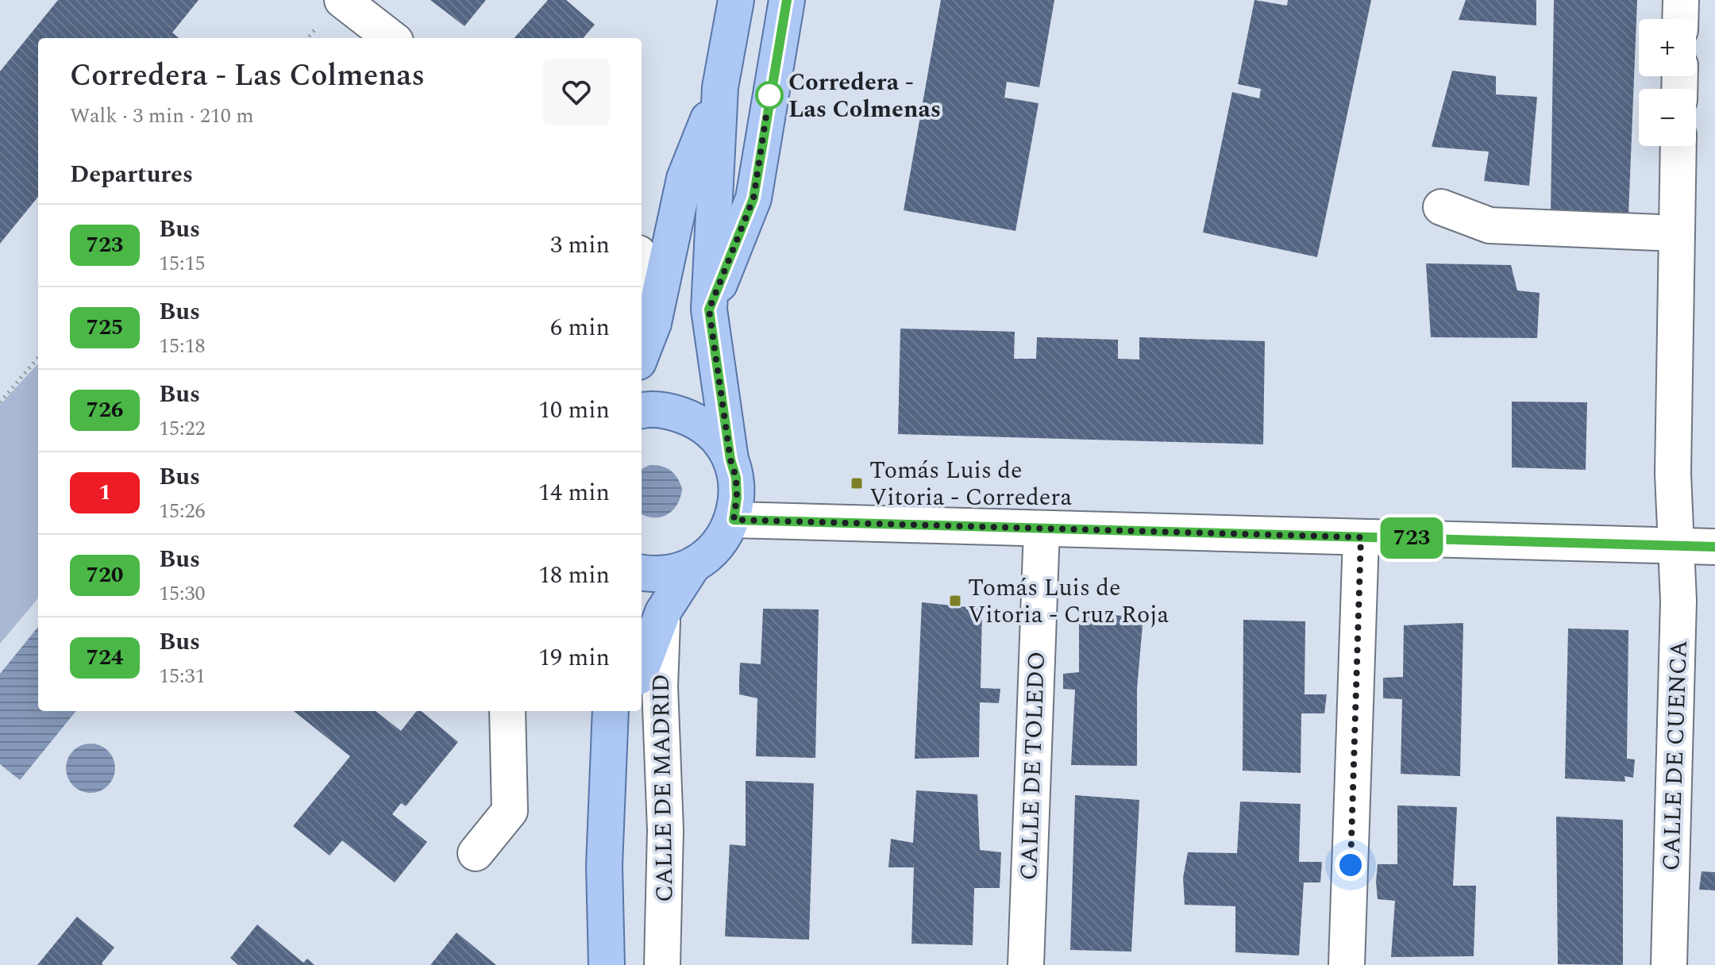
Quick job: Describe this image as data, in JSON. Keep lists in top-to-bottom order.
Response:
{
  "streets": {
    "main road": ["CALLE DE MADRID"],
    "street": ["CALLE DE CUENCA", "CALLE DE TOLEDO"]
  },
  "places": {
    "other": ["Corredera - Las Colmenas"],
    "transit": ["Tomás Luis de Vitoria - Corredera", "Tomás Luis de Vitoria - Cruz Roja"]
  },
  "lines": ["bus line 723"],
  "page": {
    "on_map": "723",
    "map_buttons": ["+", "−"],
    "heading": [
      ["Corredera - Las Colmenas", "Walk · 3 min · 210 m"],
      "Departures"
    ],
    "list": [
      {
        "mark": "723",
        "name": "Bus",
        "note": "15:15",
        "value": "3 min"
      },
      {
        "mark": "725",
        "name": "Bus",
        "note": "15:18",
        "value": "6 min"
      },
      {
        "mark": "726",
        "name": "Bus",
        "note": "15:22",
        "value": "10 min"
      },
      {
        "mark": "1",
        "name": "Bus",
        "note": "15:26",
        "value": "14 min"
      },
      {
        "mark": "720",
        "name": "Bus",
        "note": "15:30",
        "value": "18 min"
      },
      {
        "mark": "724",
        "name": "Bus",
        "note": "15:31",
        "value": "19 min"
      }
    ]
  }
}
